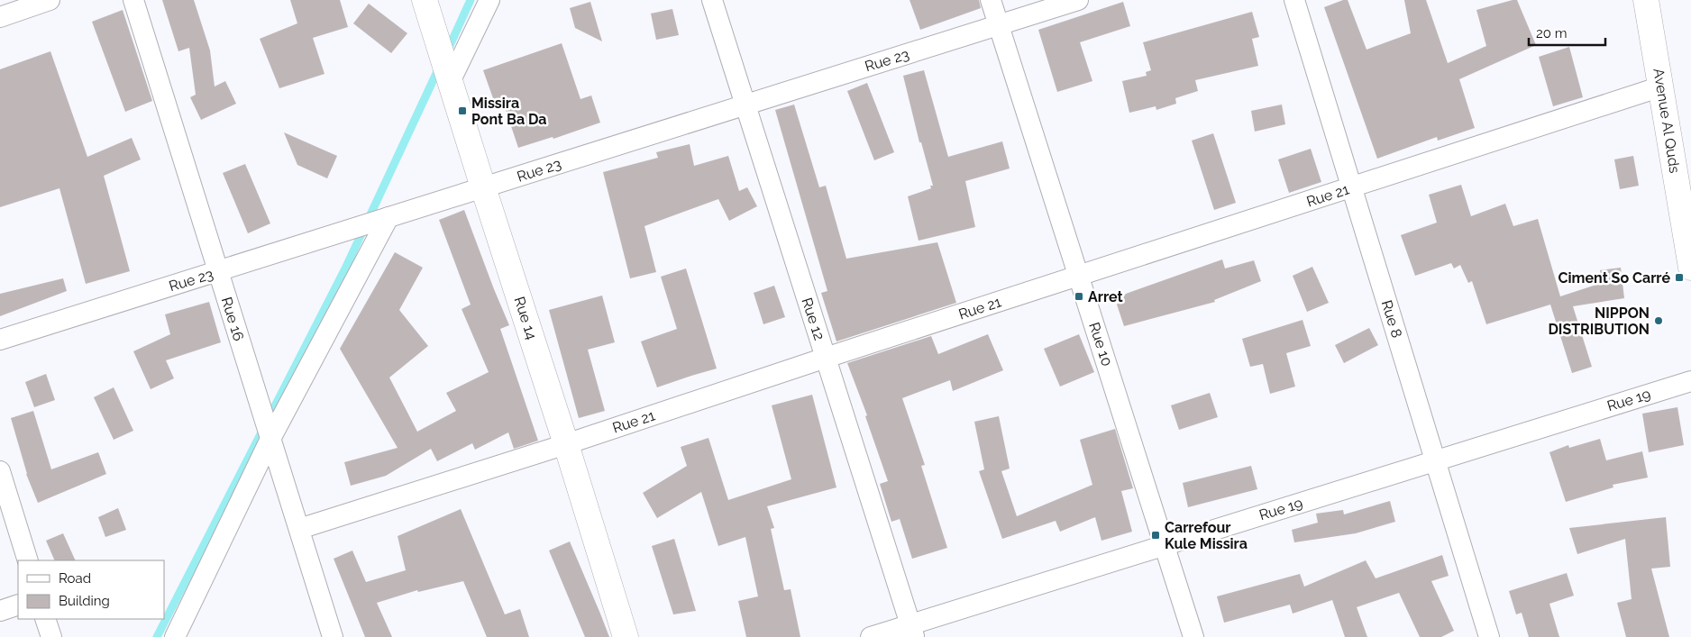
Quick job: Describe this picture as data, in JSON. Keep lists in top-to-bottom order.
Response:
{
  "streets": {
    "street": [
      "Rue 23",
      "Avenue Al Quds",
      "Rue 21",
      "Rue 14",
      "Rue 16",
      "Rue 12",
      "Rue 8",
      "Rue 10",
      "Rue 19"
    ]
  },
  "crossings": [
    ["Rue 23", "Rue 14"],
    ["Rue 23", "Rue 16"],
    ["Rue 23", "Rue 12"],
    ["Rue 23", "Rue 10"],
    ["Avenue Al Quds", "Rue 21"],
    ["Rue 21", "Rue 14"],
    ["Rue 21", "Rue 16"],
    ["Rue 21", "Rue 12"],
    ["Rue 21", "Rue 8"],
    ["Rue 21", "Rue 10"],
    ["Rue 12", "Rue 19"],
    ["Rue 8", "Rue 19"],
    ["Rue 10", "Rue 19"]
  ],
  "places": {
    "transit": [
      "Missira Pont Ba Da",
      "Ciment So Carré",
      "Arret",
      "Carrefour Kule Missira"
    ],
    "other": ["NIPPON DISTRIBUTION"]
  },
  "legend": ["Road", "Building"],
  "scale_bar": "20 m"
}
